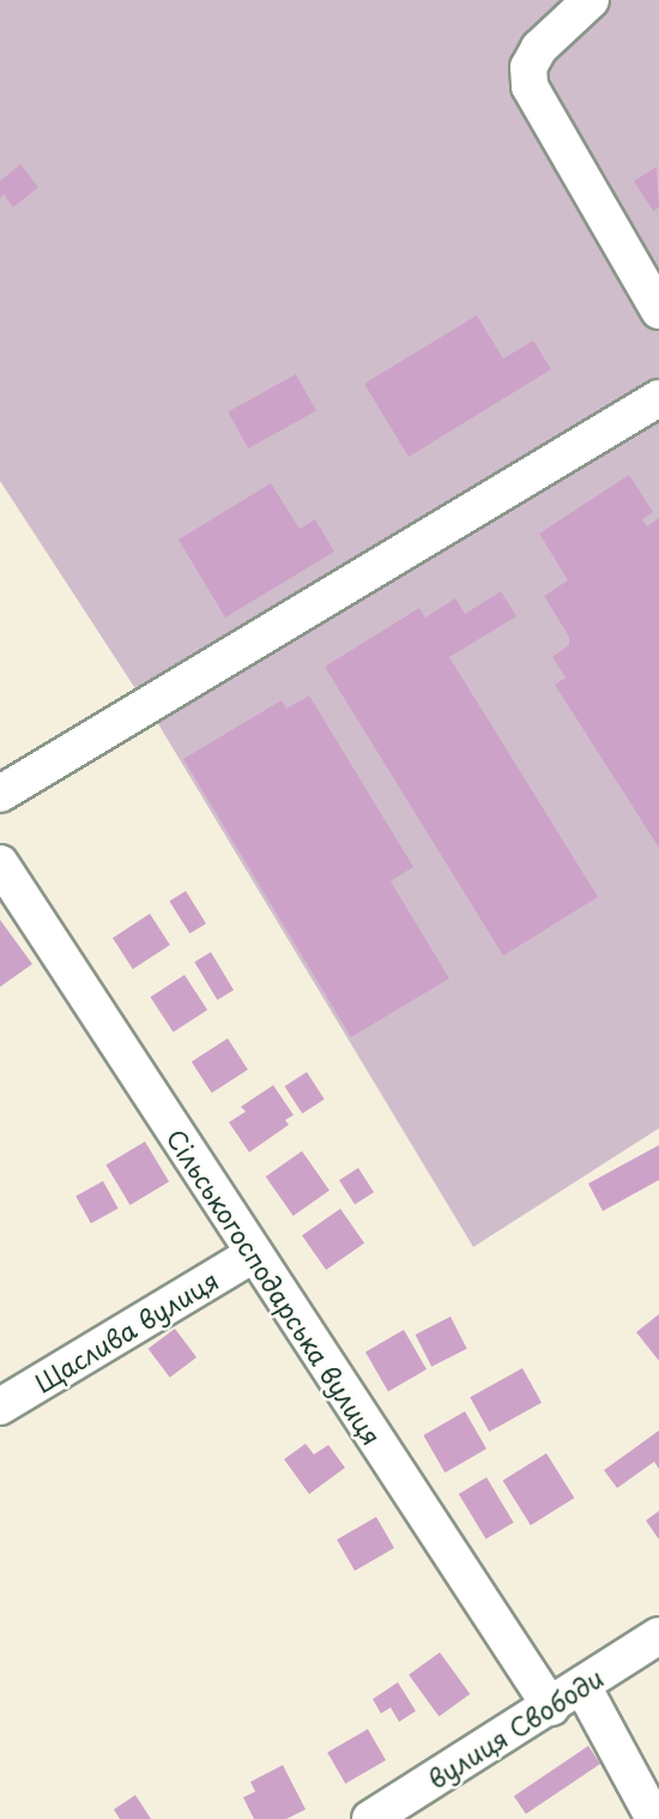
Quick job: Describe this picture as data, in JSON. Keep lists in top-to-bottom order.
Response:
{
  "streets": {
    "street": ["Сільськогосподарська вулиця", "Щаслива вулиця", "вулиця Свободи"]
  },
  "crossings": [
    ["Сільськогосподарська вулиця", "Щаслива вулиця"],
    ["Сільськогосподарська вулиця", "вулиця Свободи"]
  ]
}
